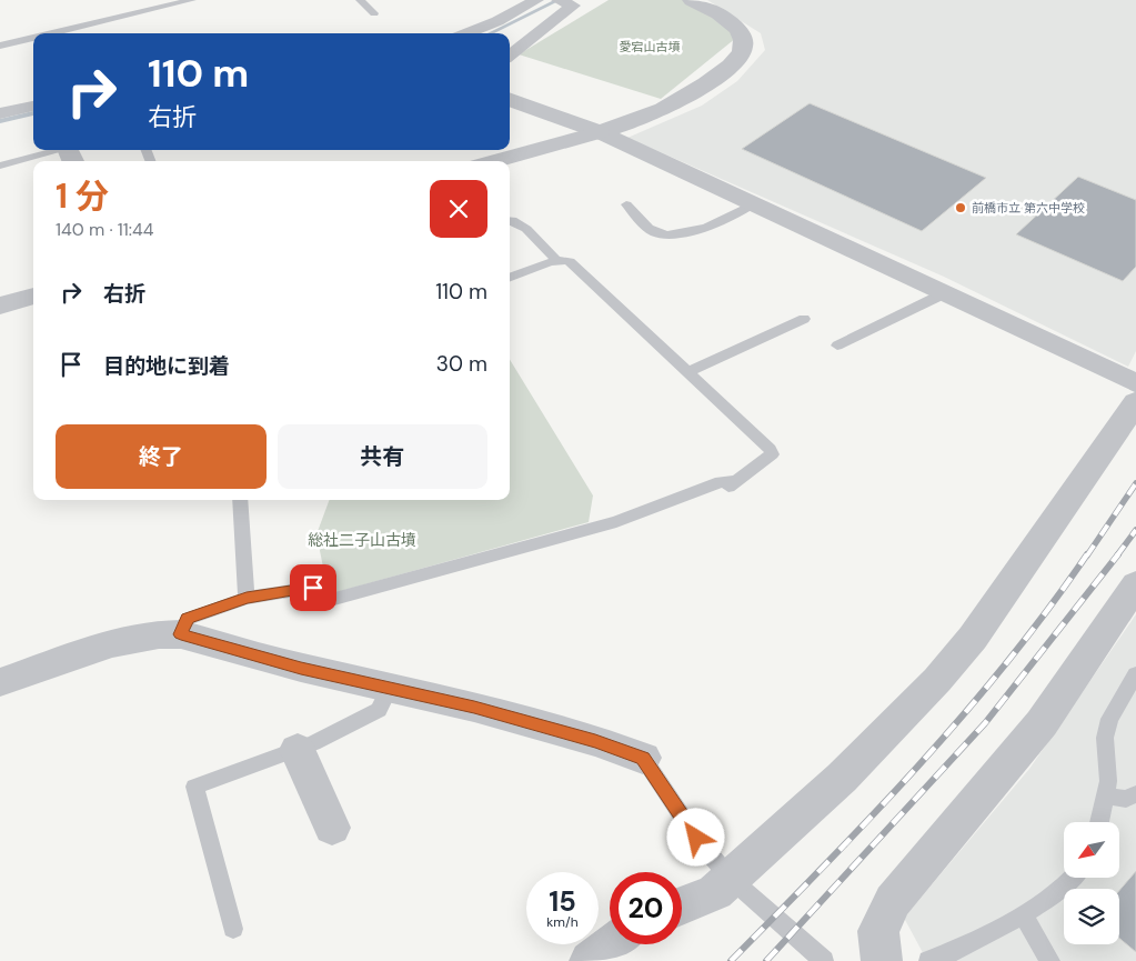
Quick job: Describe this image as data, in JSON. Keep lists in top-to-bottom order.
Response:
{
  "parks": ["愛宕山古墳", "総社二子山古墳"],
  "places": ["前橋市立 第六中学校"],
  "north": "bottom left",
  "page": {
    "turn": ["110 m", "右折"],
    "heading": ["1 分", "140 m · 11:44"],
    "list": [
      {
        "name": "右折",
        "value": "110 m"
      },
      {
        "name": "目的地に到着",
        "value": "30 m"
      }
    ],
    "buttons": ["終了", "共有"],
    "speed": "15 km/h",
    "limit": "20"
  }
}
